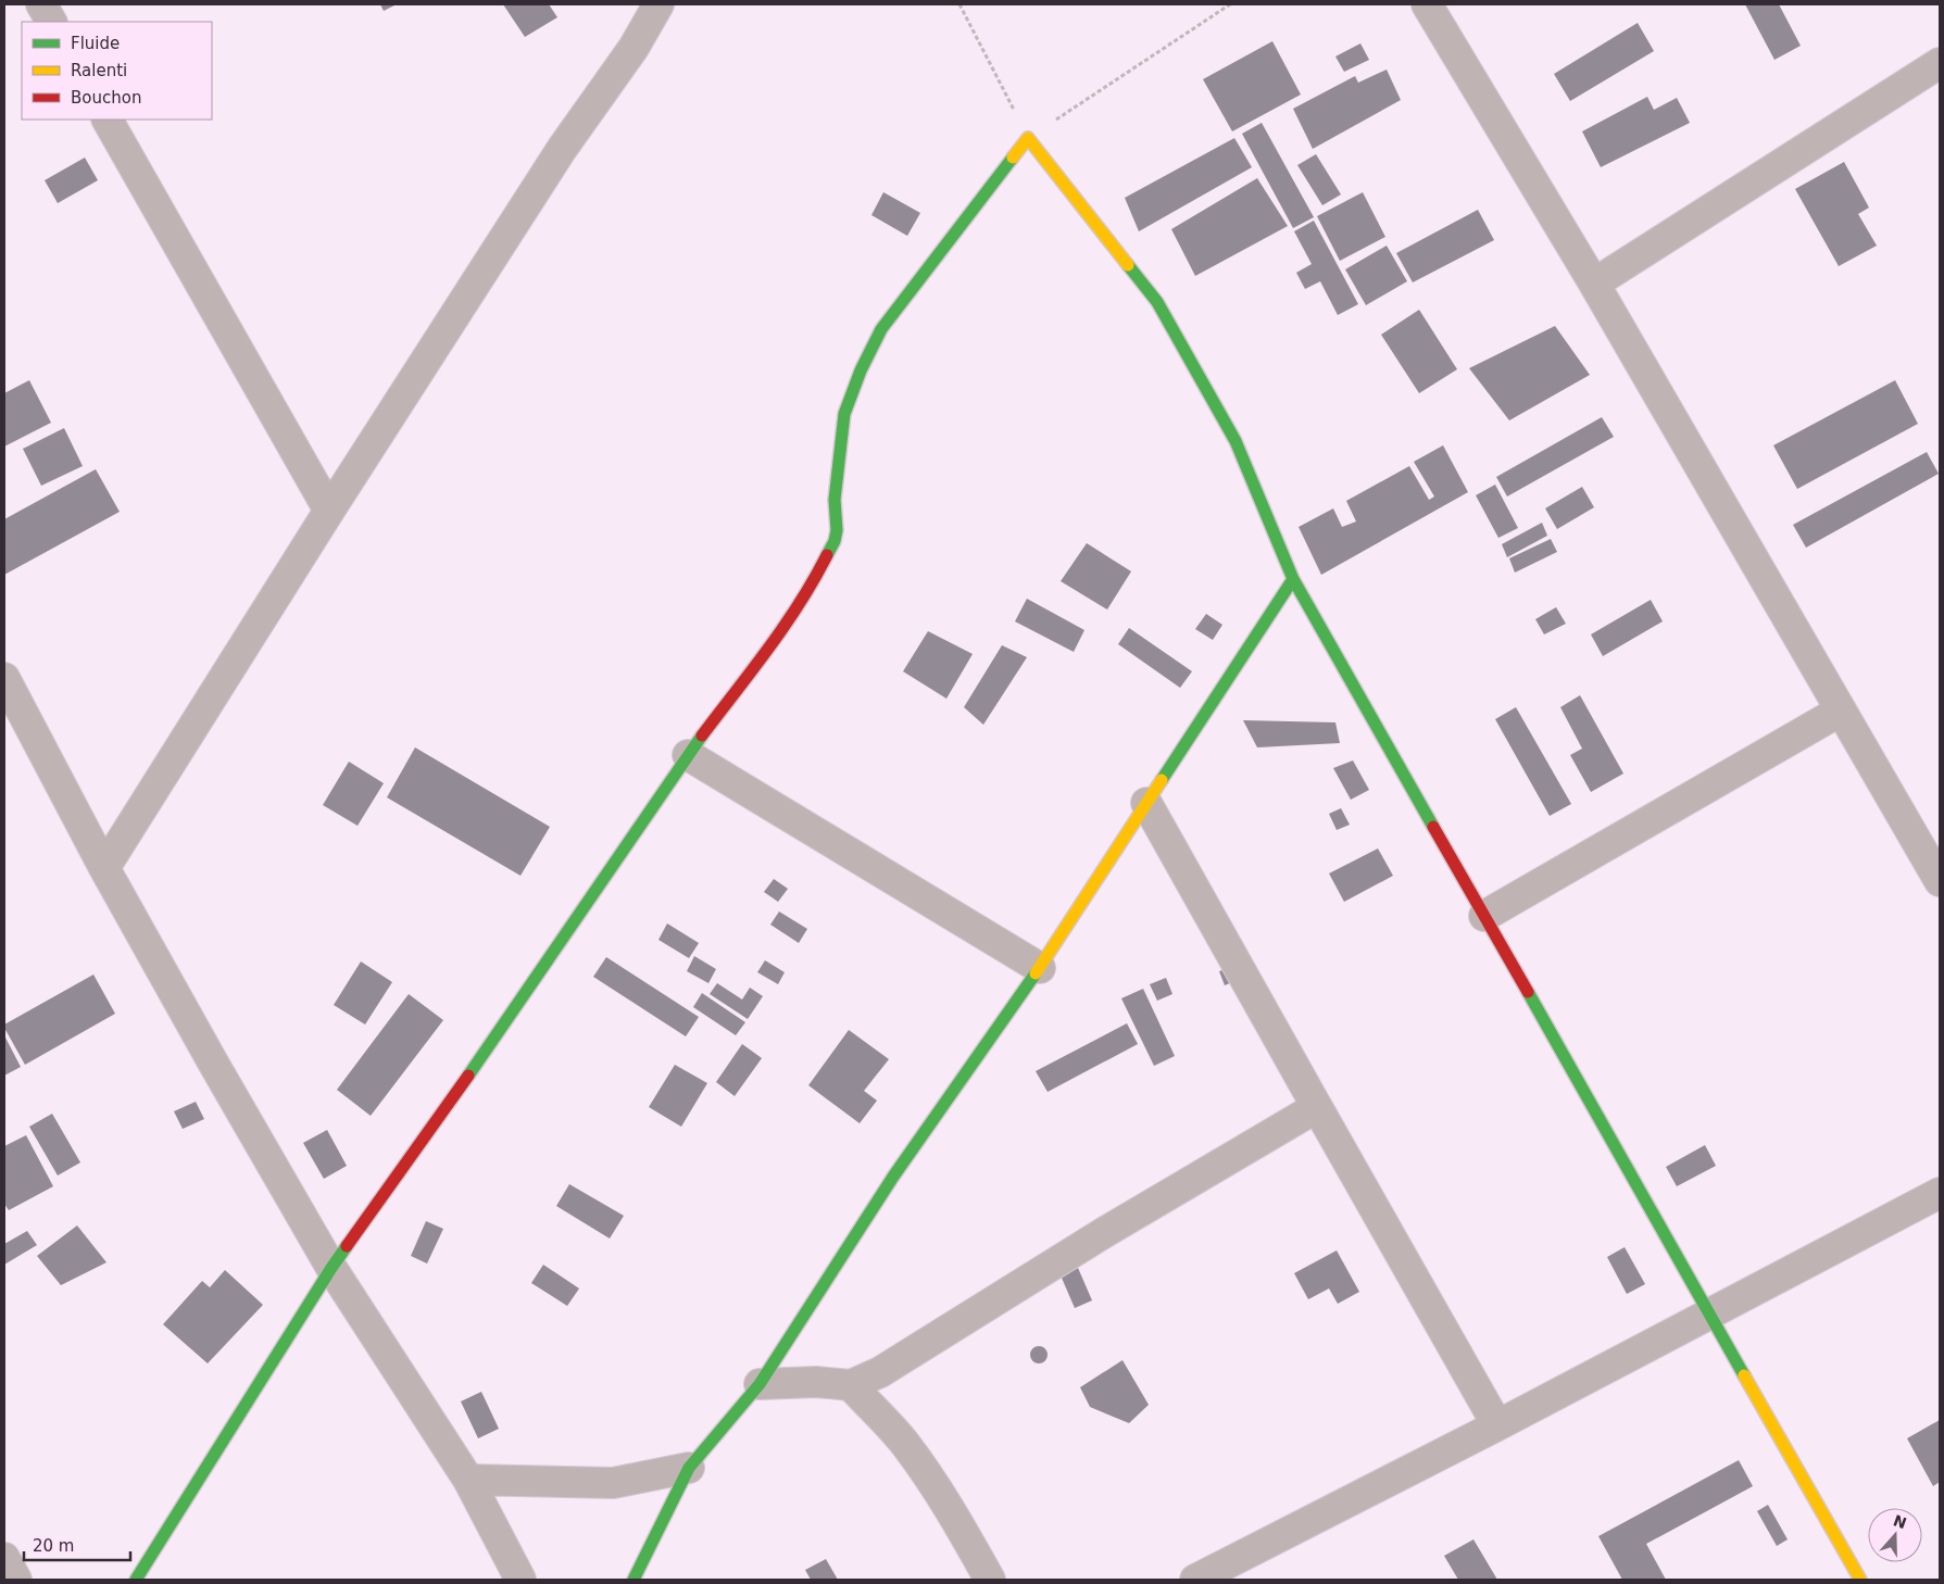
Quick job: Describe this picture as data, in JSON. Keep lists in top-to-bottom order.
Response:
{
  "legend": ["Fluide", "Ralenti", "Bouchon"],
  "scale_bar": "20 m",
  "north": "top"
}
